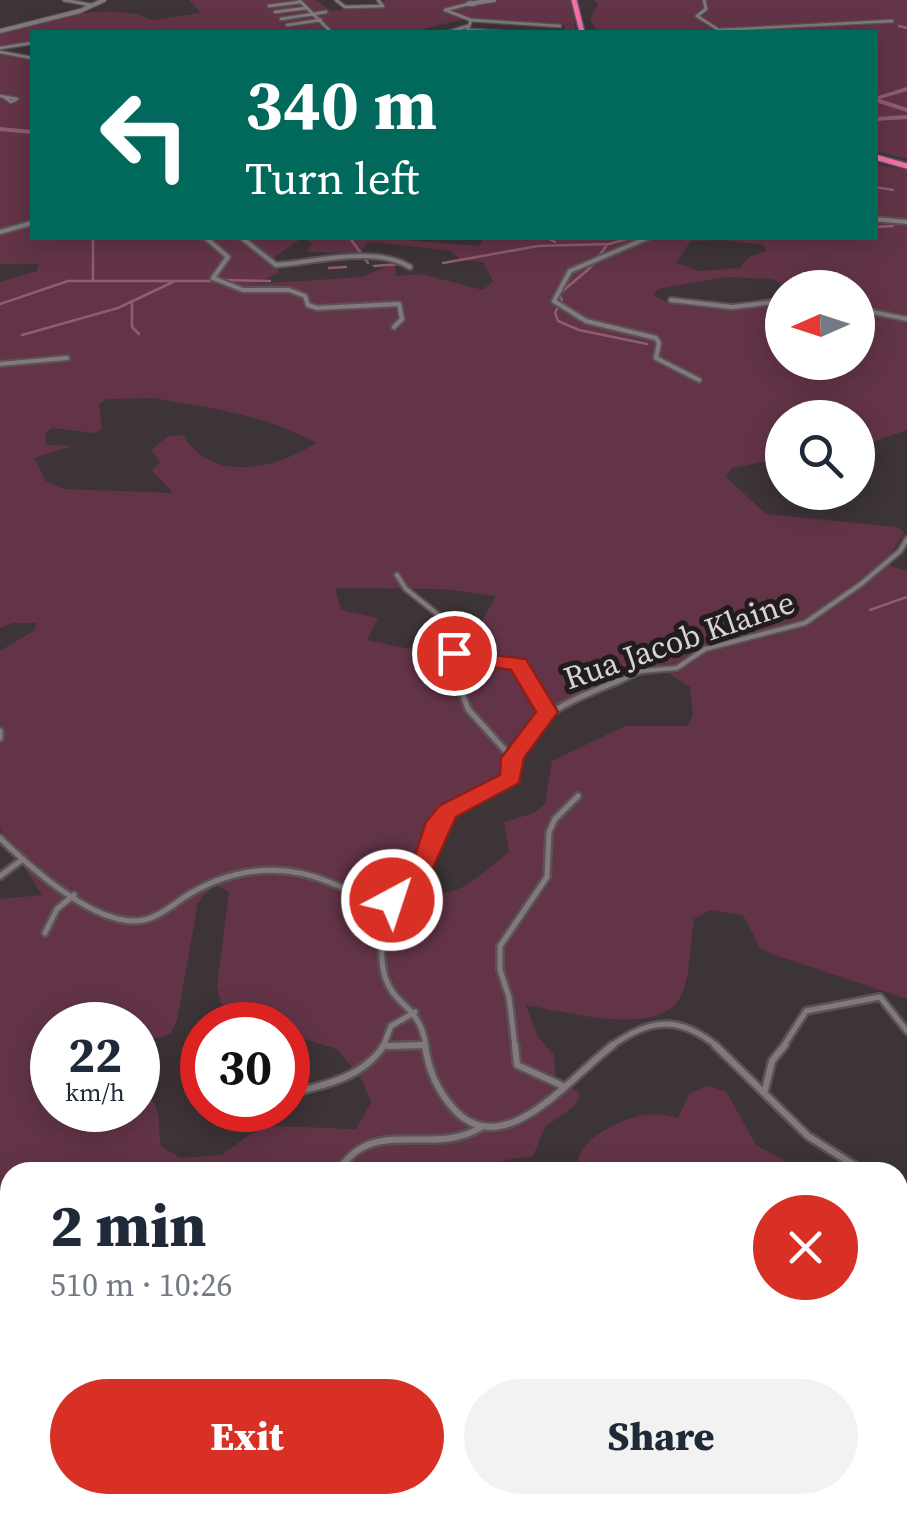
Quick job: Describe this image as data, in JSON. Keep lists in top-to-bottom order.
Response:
{
  "streets": {
    "street": ["Rua Jacob Klaine"]
  },
  "north": "left",
  "page": {
    "turn": ["340 m", "Turn left"],
    "speed": "22 km/h",
    "limit": "30",
    "heading": ["2 min", "510 m · 10:26"],
    "buttons": ["Exit", "Share"]
  }
}
